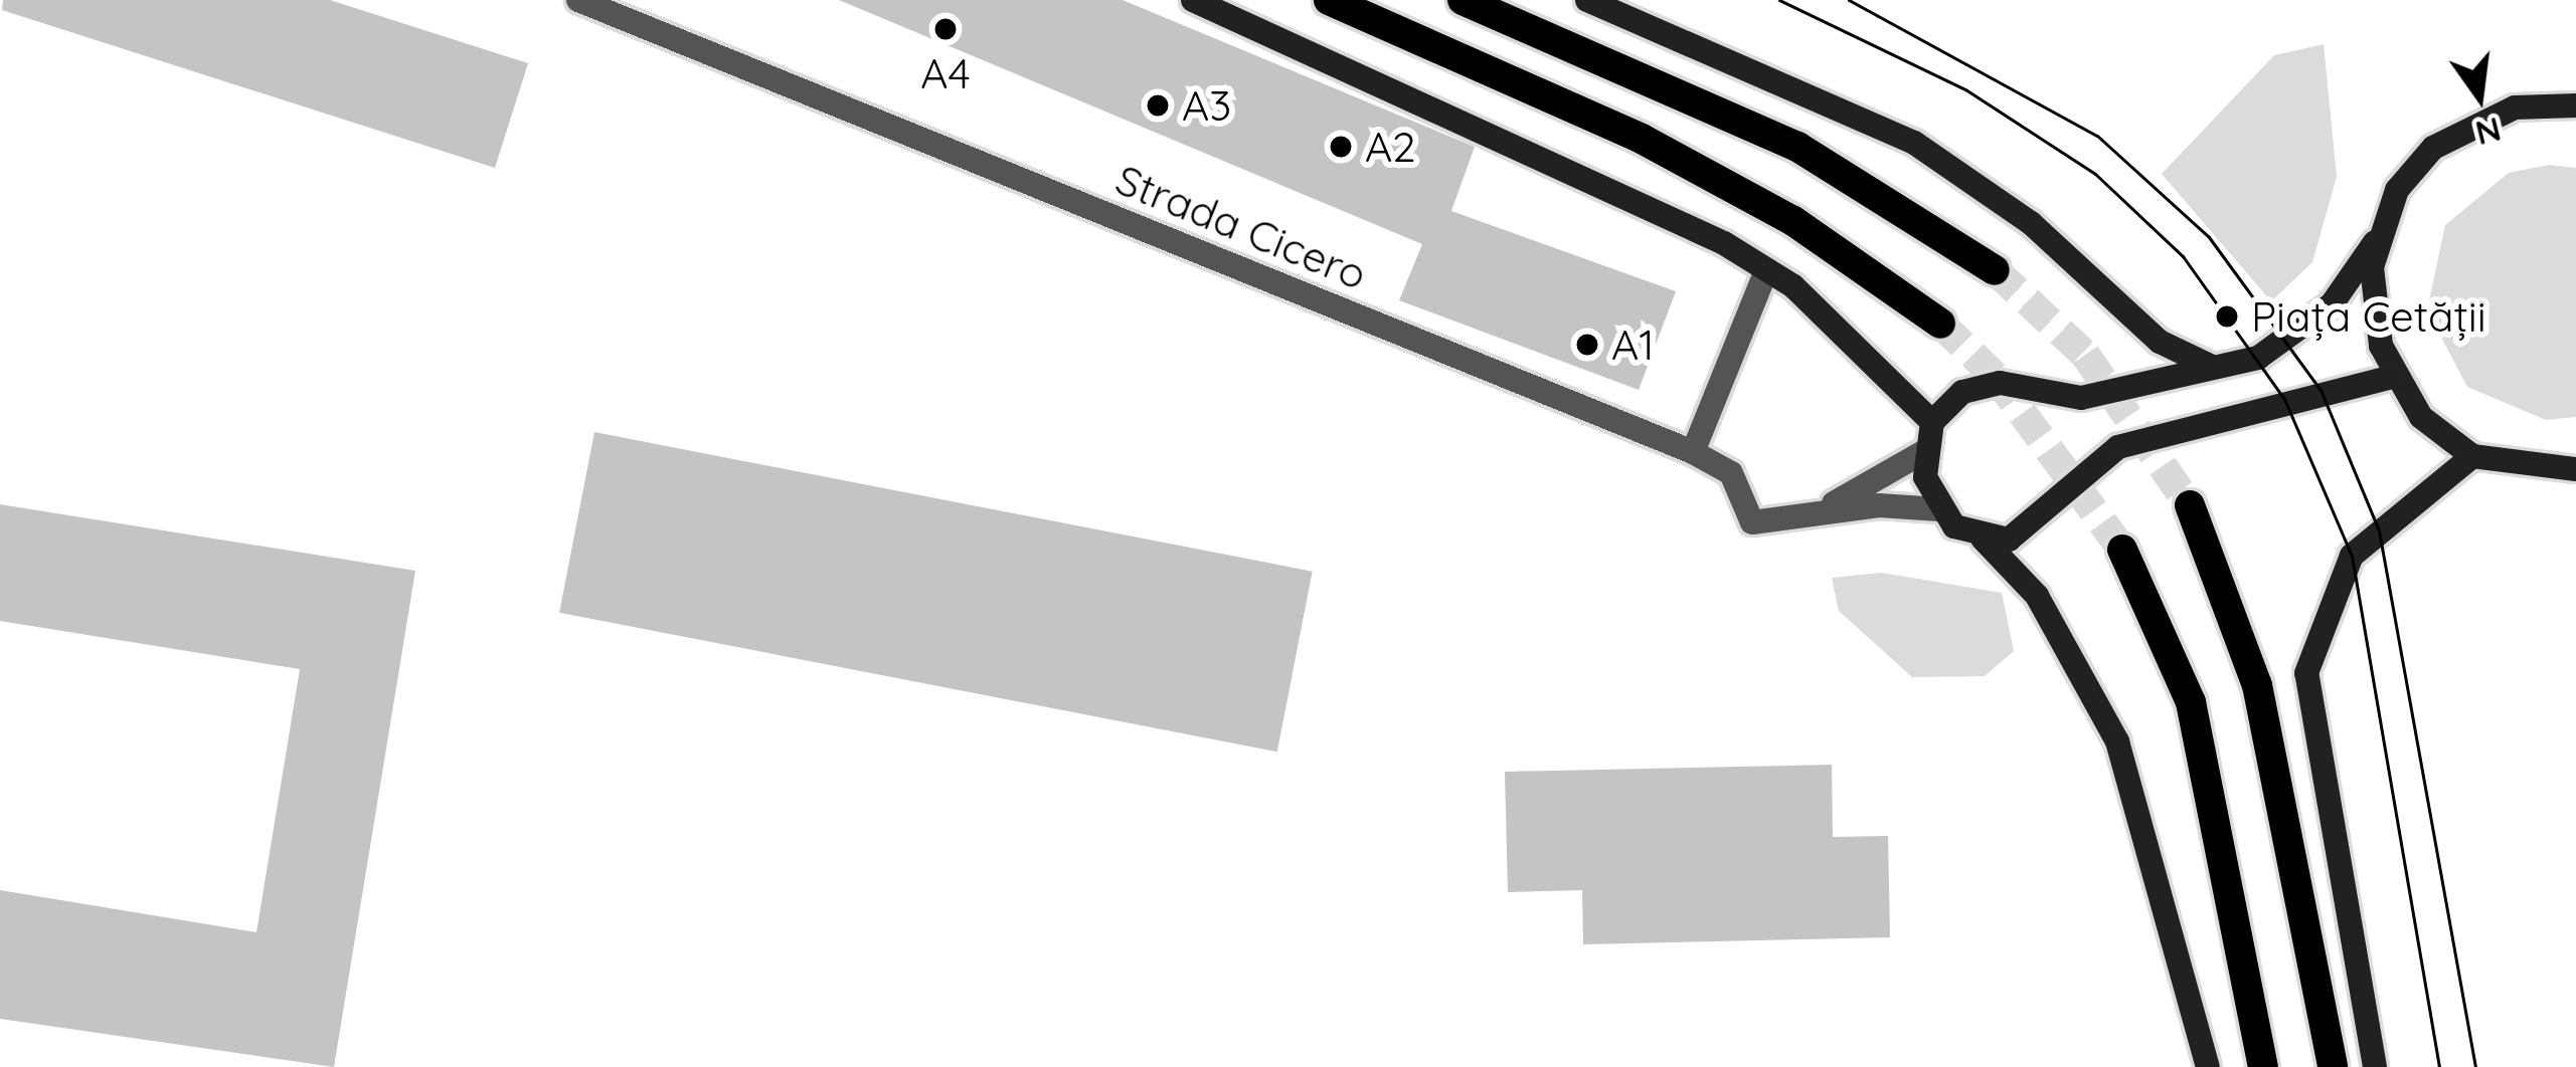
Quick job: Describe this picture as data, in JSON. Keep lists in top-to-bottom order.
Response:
{
  "streets": {
    "street": ["Strada Cicero"]
  },
  "places": [
    "A4",
    "A3",
    "A2",
    "Piața Cetății",
    "A1"
  ],
  "north": "bottom"
}
